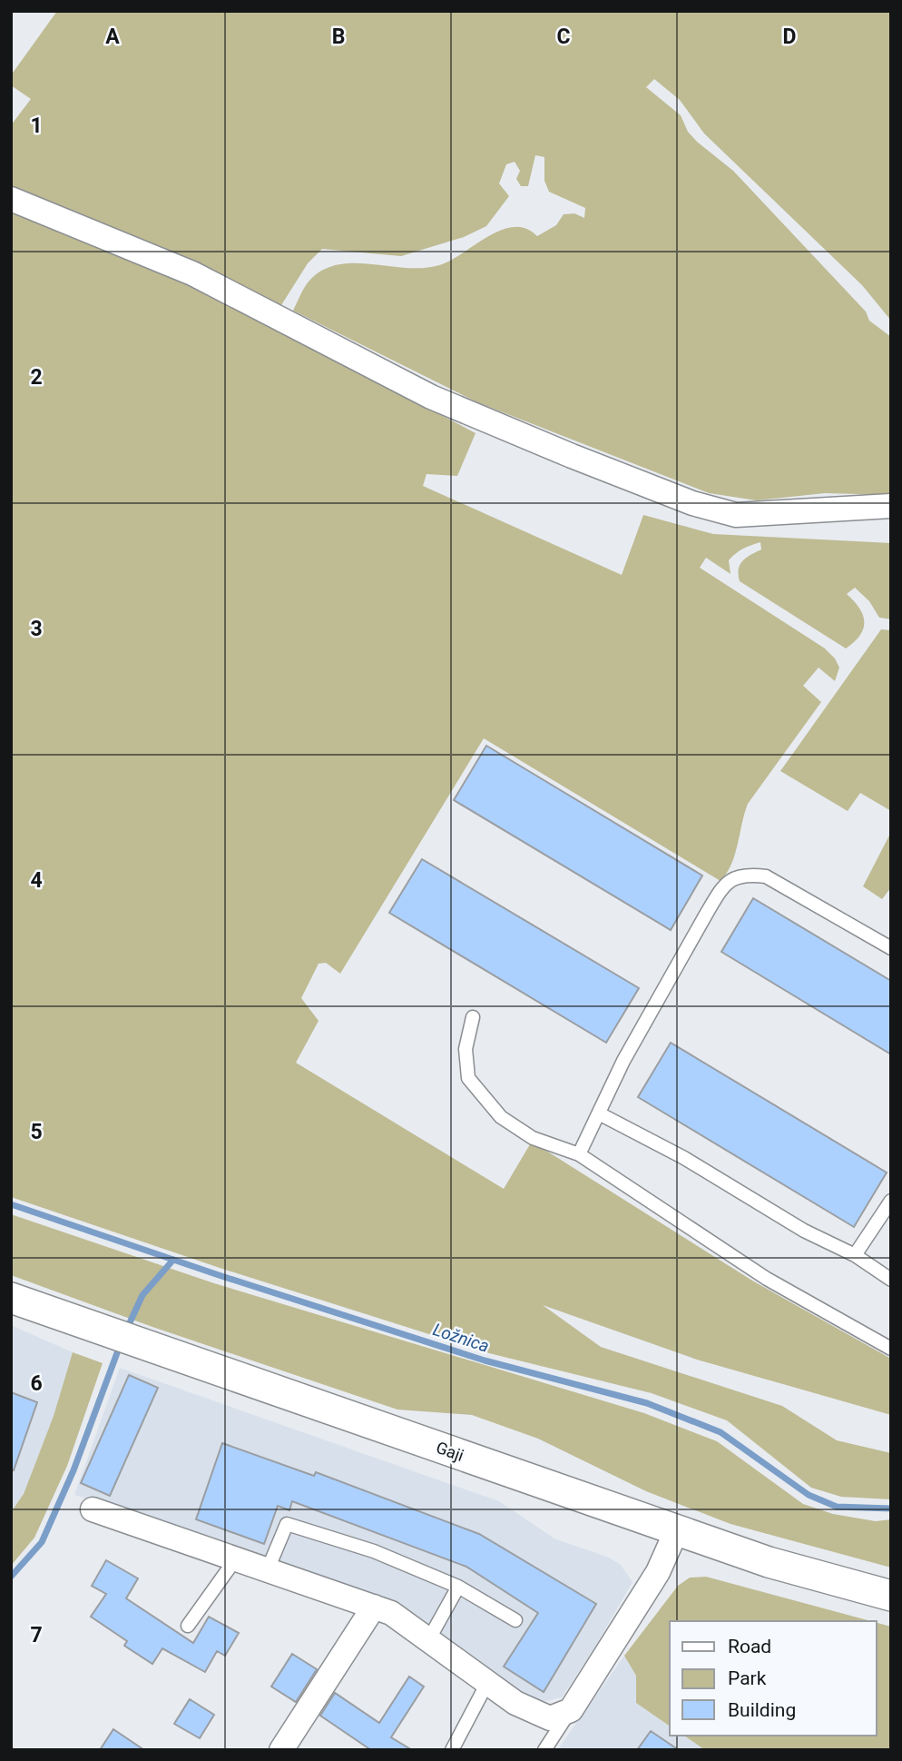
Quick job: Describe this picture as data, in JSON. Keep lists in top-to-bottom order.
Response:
{
  "streets": {
    "street": ["Gaji"]
  },
  "water": ["Ložnica"],
  "legend": ["Road", "Park", "Building"],
  "grid": {
    "columns": [
      "A",
      "B",
      "C",
      "D"
    ],
    "rows": [
      "1",
      "2",
      "3",
      "4",
      "5",
      "6",
      "7"
    ]
  }
}
